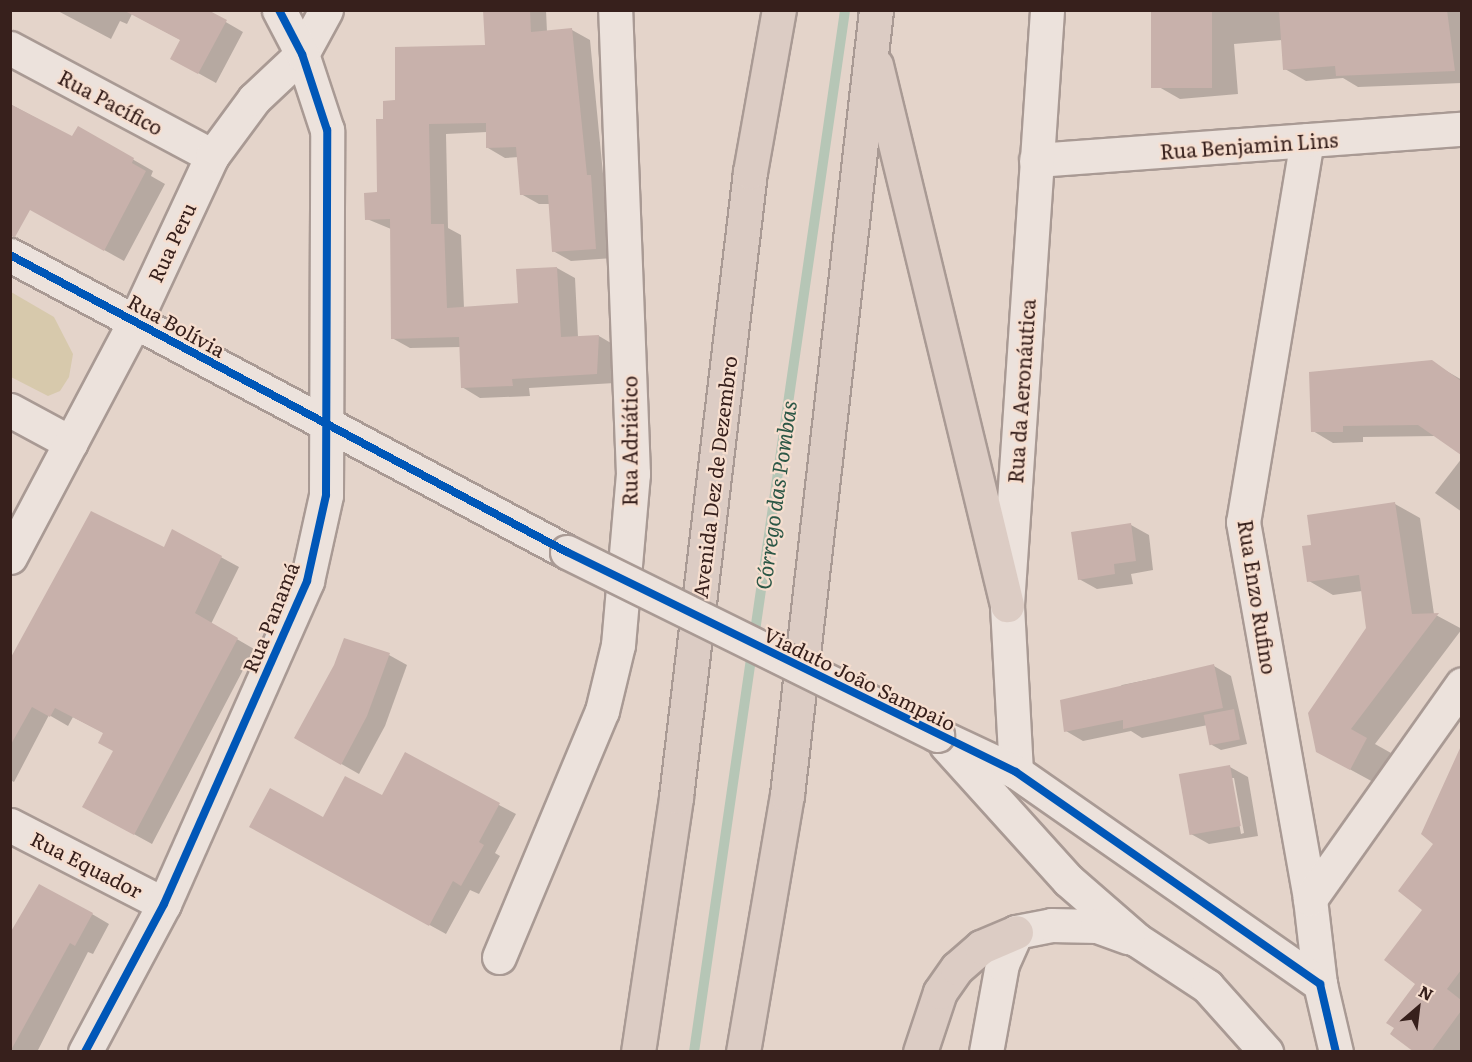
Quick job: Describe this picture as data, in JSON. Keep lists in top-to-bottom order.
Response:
{
  "streets": {
    "highway": ["Avenida Dez de Dezembro"],
    "street": [
      "Rua Pacífico",
      "Rua Benjamin Lins",
      "Rua Peru",
      "Rua Bolívia",
      "Rua da Aeronáutica",
      "Rua Adriático",
      "Rua Enzo Rufino",
      "Rua Panamá",
      "Viaduto João Sampaio",
      "Rua Equador"
    ]
  },
  "crossings": [
    ["Rua Pacífico", "Rua Peru"],
    ["Rua Benjamin Lins", "Rua da Aeronáutica"],
    ["Rua Benjamin Lins", "Rua Enzo Rufino"],
    ["Rua Peru", "Rua Bolívia"],
    ["Rua Peru", "Rua Panamá"],
    ["Rua Bolívia", "Rua Panamá"],
    ["Rua Bolívia", "Viaduto João Sampaio"],
    ["Rua da Aeronáutica", "Viaduto João Sampaio"],
    ["Rua Enzo Rufino", "Viaduto João Sampaio"],
    ["Rua Panamá", "Viaduto João Sampaio"],
    ["Rua Panamá", "Rua Equador"]
  ],
  "water": ["Córrego das Pombas"],
  "north": "top right"
}
